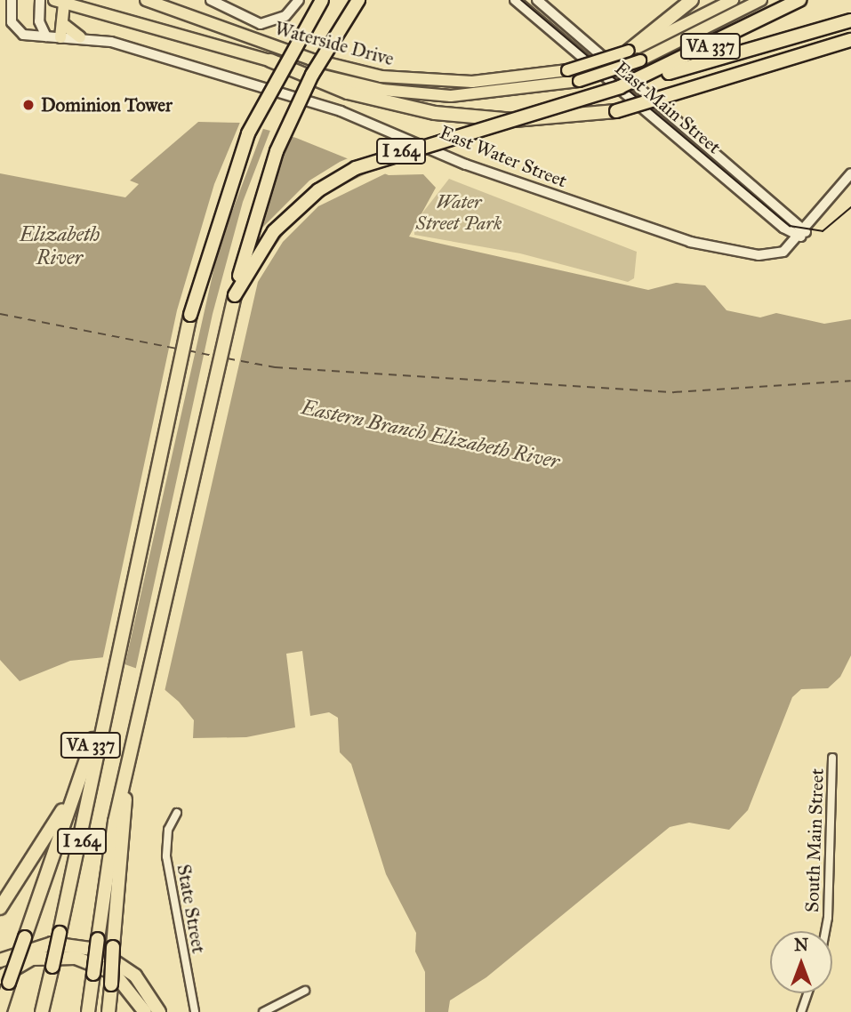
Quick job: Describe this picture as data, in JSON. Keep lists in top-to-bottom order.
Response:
{
  "streets": {
    "highway": ["VA 337", "I 264"],
    "main road": ["Waterside Drive", "East Main Street", "East Water Street"],
    "street": ["South Main Street", "State Street"]
  },
  "crossings": [
    ["VA 337", "I 264"],
    ["East Main Street", "East Water Street"]
  ],
  "water": ["Elizabeth River", "Eastern Branch Elizabeth River"],
  "parks": ["Water Street Park"],
  "places": ["Dominion Tower"],
  "north": "top"
}
